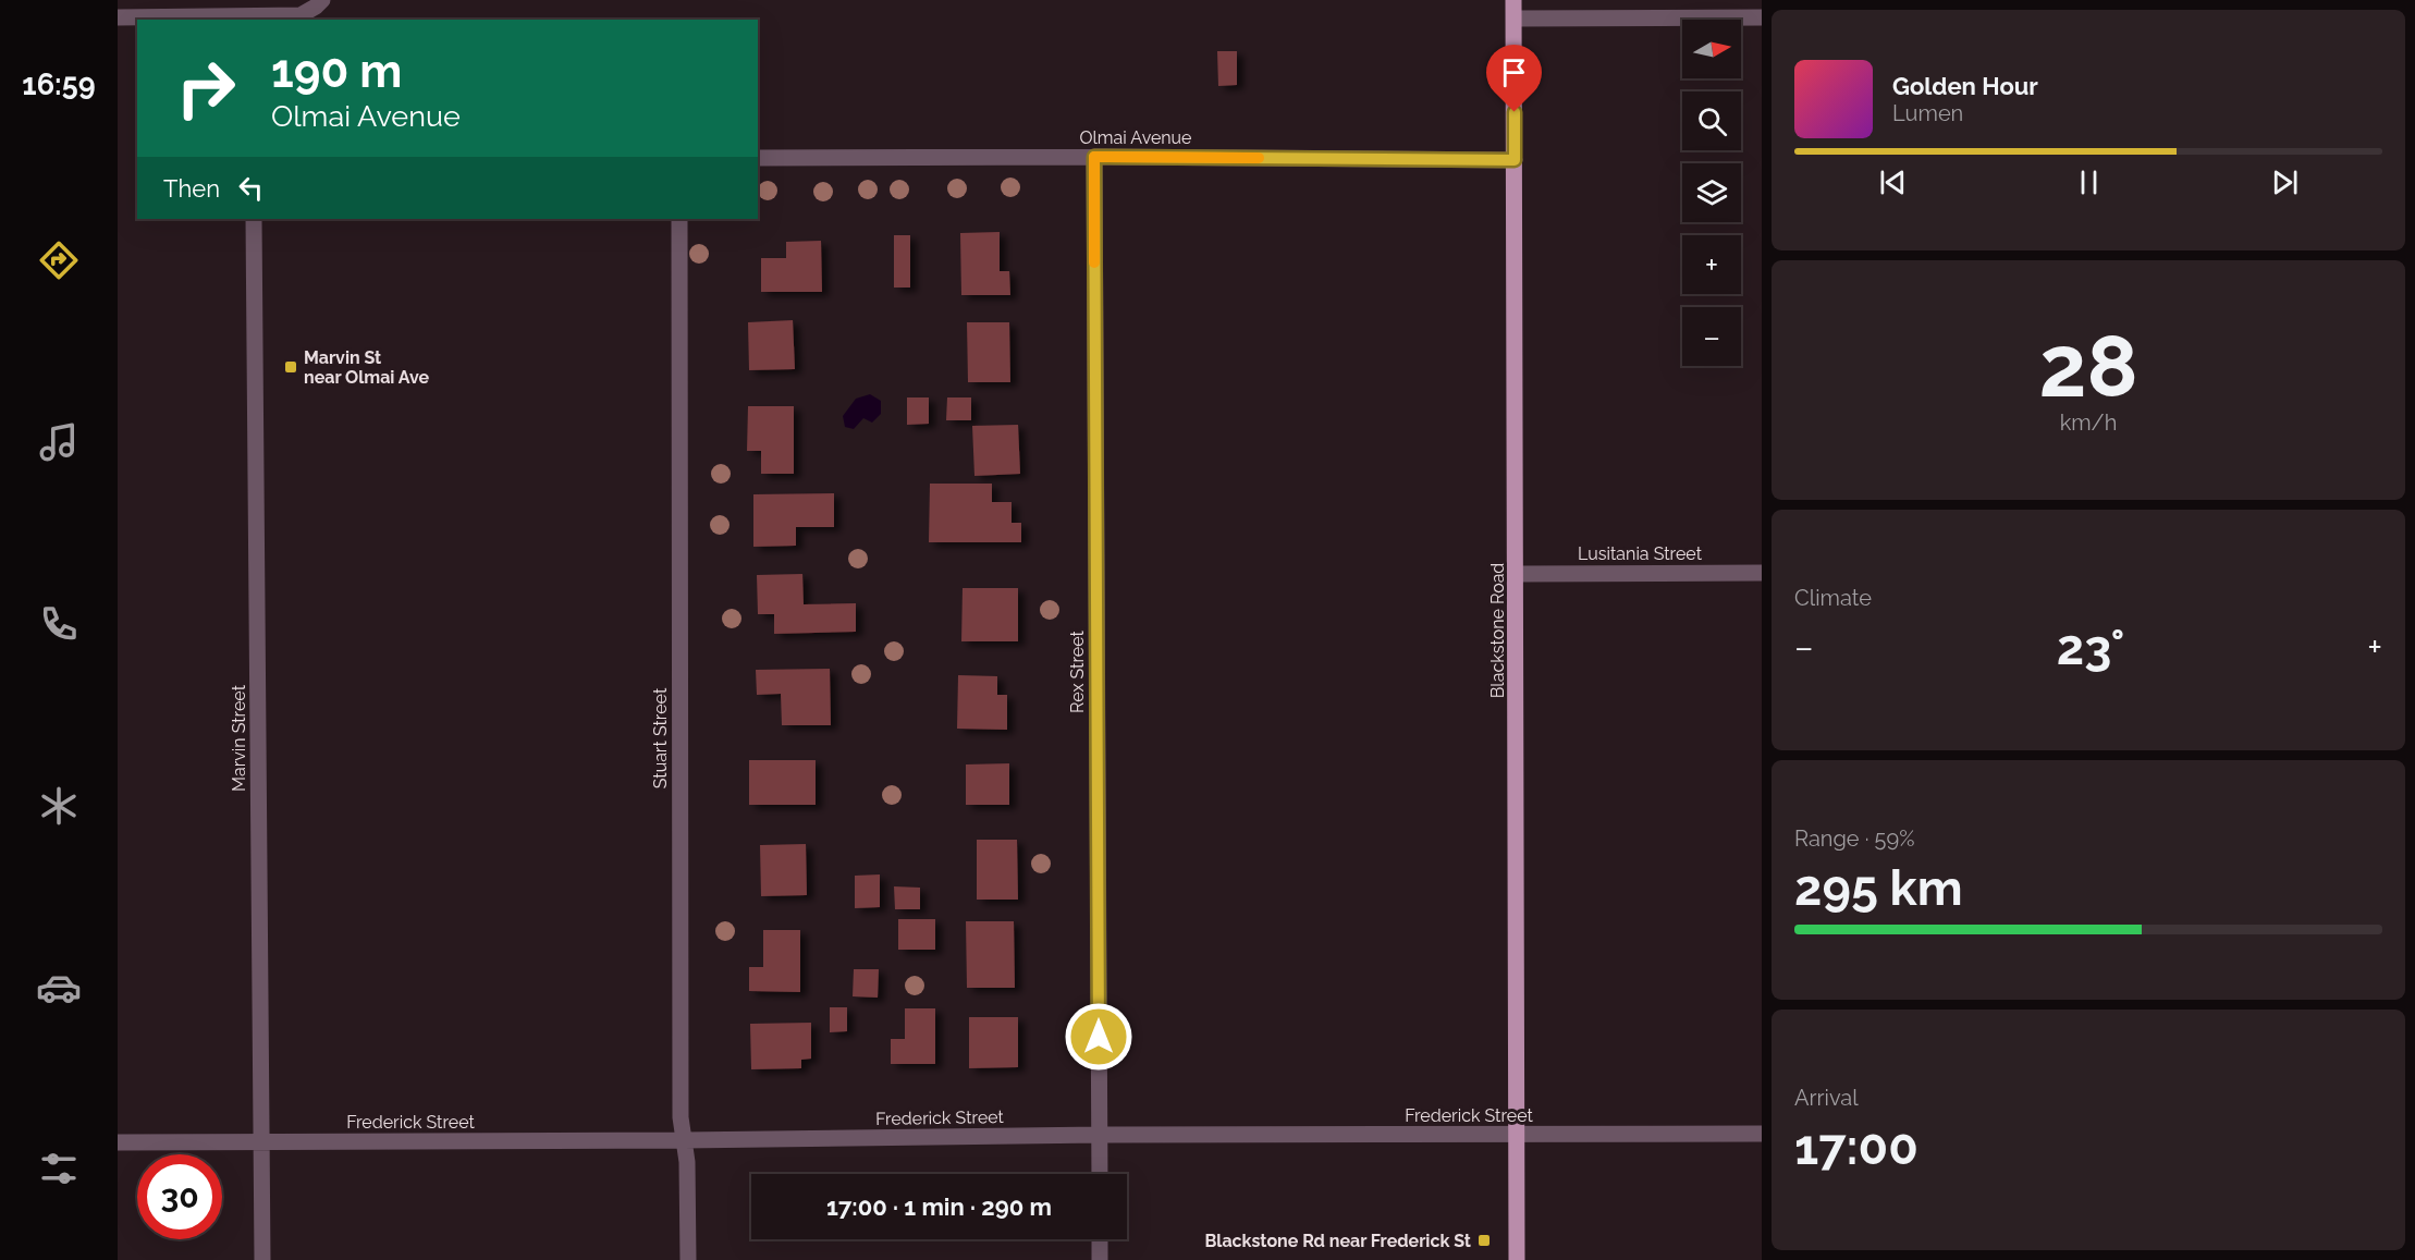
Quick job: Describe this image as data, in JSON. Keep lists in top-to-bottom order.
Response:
{
  "streets": {
    "main road": ["Blackstone Road"],
    "street": [
      "Olmai Avenue",
      "Lusitania Street",
      "Rex Street",
      "Marvin Street",
      "Stuart Street",
      "Frederick Street"
    ]
  },
  "crossings": [
    ["Olmai Avenue", "Blackstone Road"],
    ["Olmai Avenue", "Rex Street"],
    ["Lusitania Street", "Blackstone Road"],
    ["Blackstone Road", "Frederick Street"],
    ["Rex Street", "Frederick Street"],
    ["Marvin Street", "Frederick Street"],
    ["Stuart Street", "Frederick Street"]
  ],
  "places": {
    "transit": ["Marvin St near Olmai Ave", "Blackstone Rd near Frederick St"]
  },
  "north": "right",
  "page": {
    "tabs": "16:59",
    "map_buttons": ["+", "−"],
    "turn": ["190 m", "Olmai Avenue"],
    "song": ["Golden Hour", "Lumen"],
    "then": "Then",
    "tile": [
      ["28", "km/h"],
      "Climate",
      ["Range · 59%", "295 km"],
      ["Arrival", "17:00"]
    ],
    "heat": ["−", "23°", "+"],
    "limit": "30",
    "trip": "17:00 · 1 min · 290 m"
  }
}
